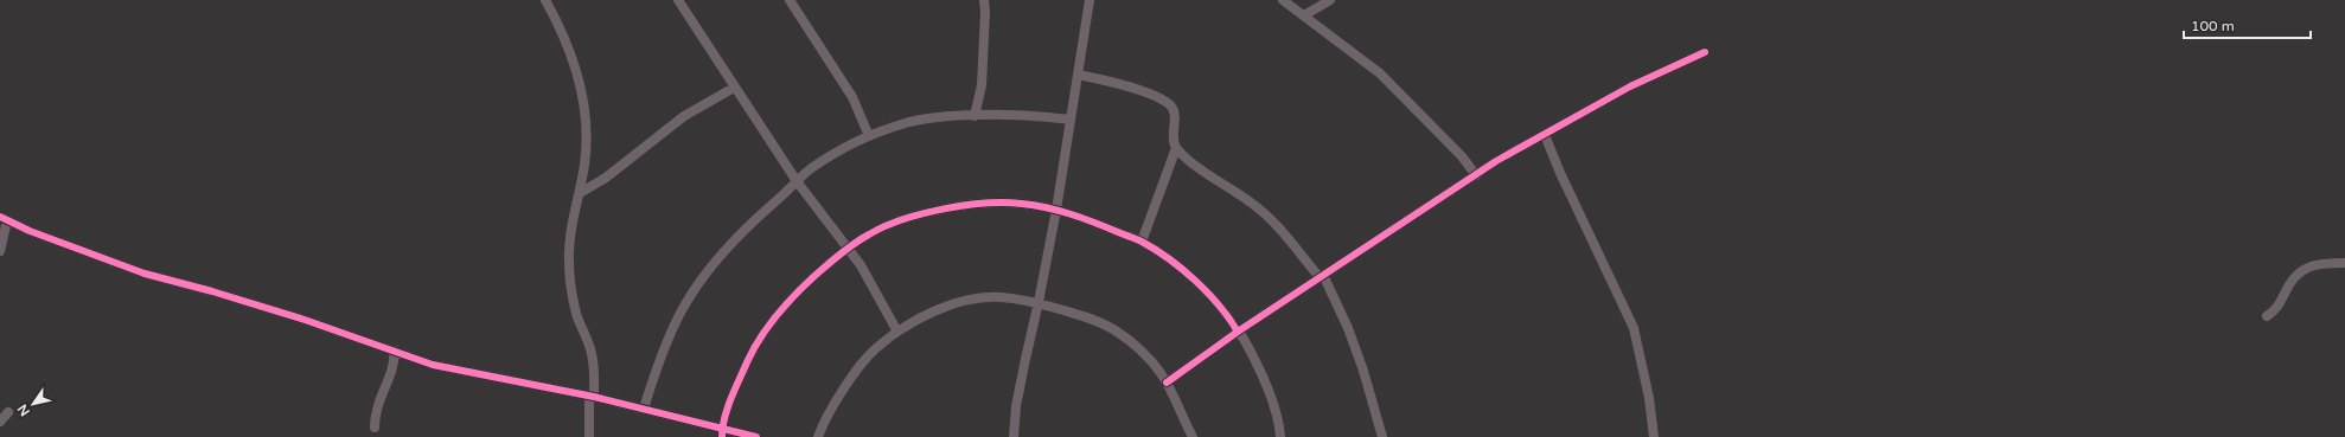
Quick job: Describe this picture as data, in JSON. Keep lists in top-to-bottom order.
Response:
{
  "scale_bar": "100 m",
  "north": "bottom left"
}
